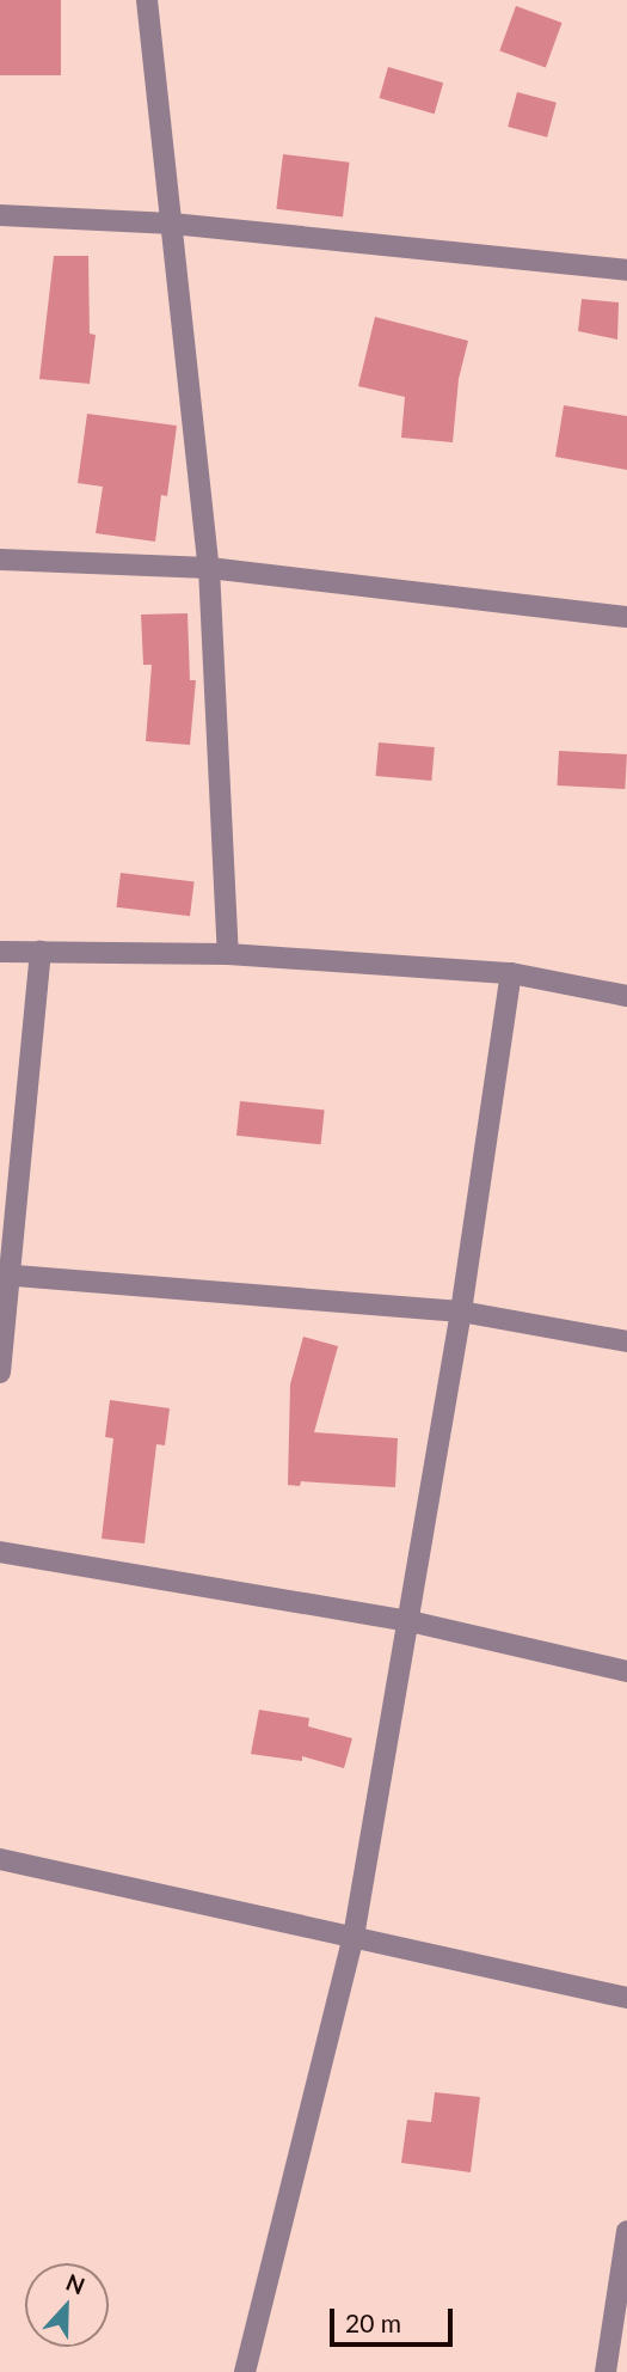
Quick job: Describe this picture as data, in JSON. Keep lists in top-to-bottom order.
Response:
{
  "scale_bar": "20 m",
  "north": "top"
}
